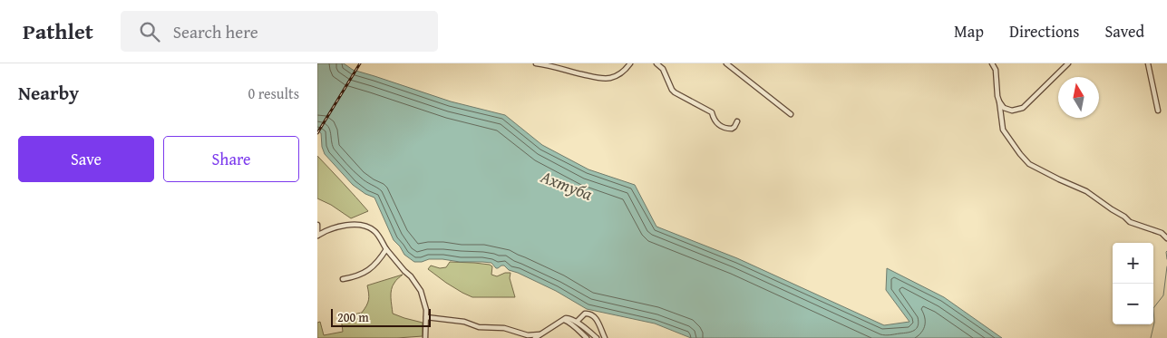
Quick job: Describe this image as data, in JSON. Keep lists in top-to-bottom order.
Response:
{
  "water": ["Ахтуба"],
  "scale_bar": "200 m",
  "north": "top",
  "page": {
    "header": "Pathlet",
    "search": "Search here",
    "nav": ["Map", "Directions", "Saved"],
    "heading": ["Nearby", "0 results"],
    "buttons": ["Save", "Share"],
    "map_buttons": ["+", "−"],
    "scale": "200 m"
  }
}
